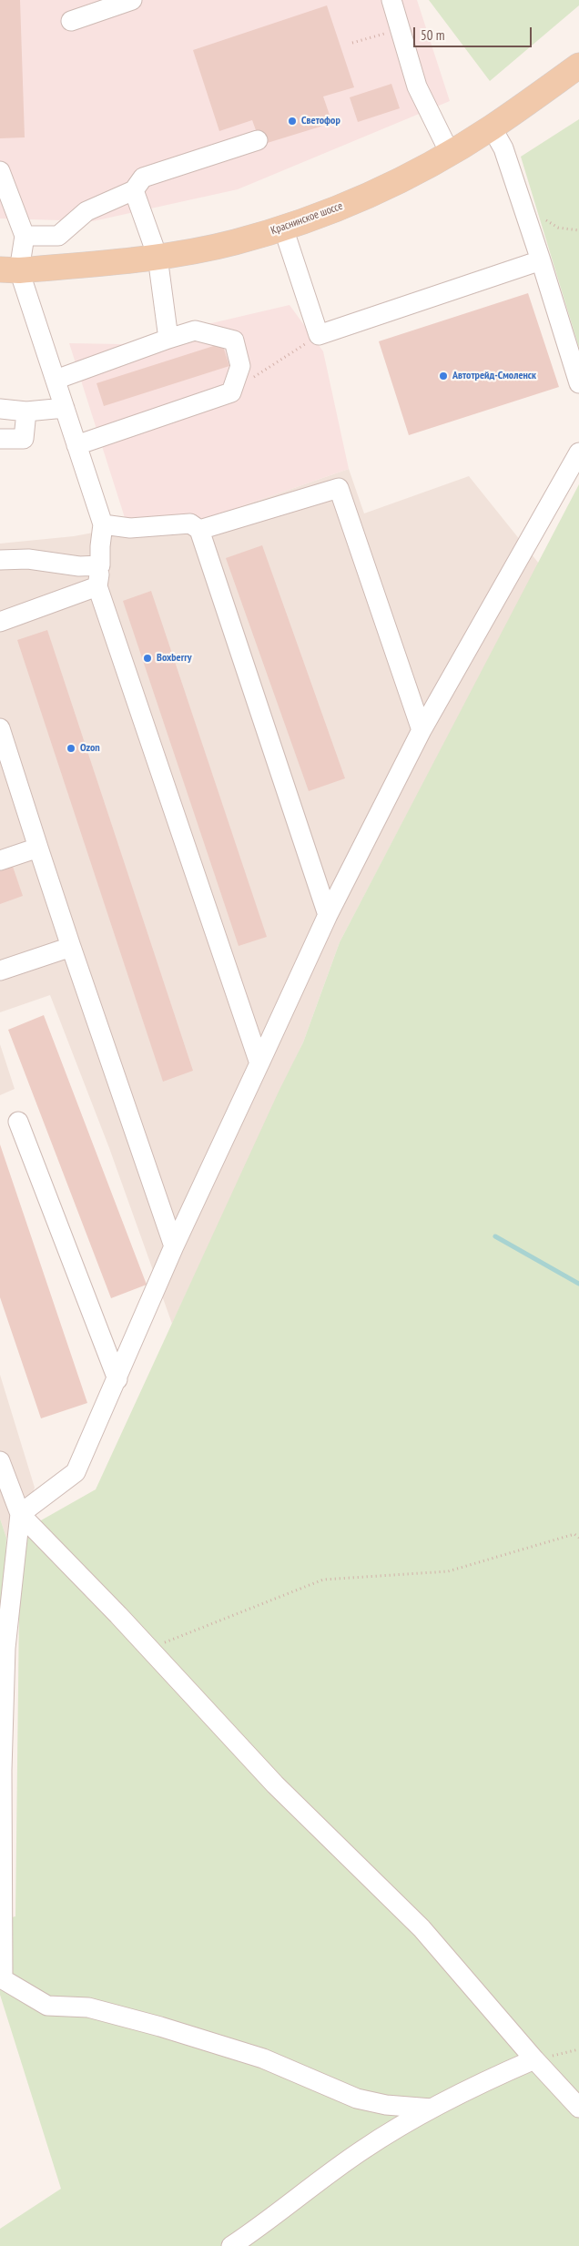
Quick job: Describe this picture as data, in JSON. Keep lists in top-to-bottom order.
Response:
{
  "streets": {
    "main road": ["Краснинское шоссе"]
  },
  "places": [
    "Светофор",
    "Автотрейд-Смоленск",
    "Boxberry",
    "Ozon"
  ],
  "scale_bar": "50 m"
}
